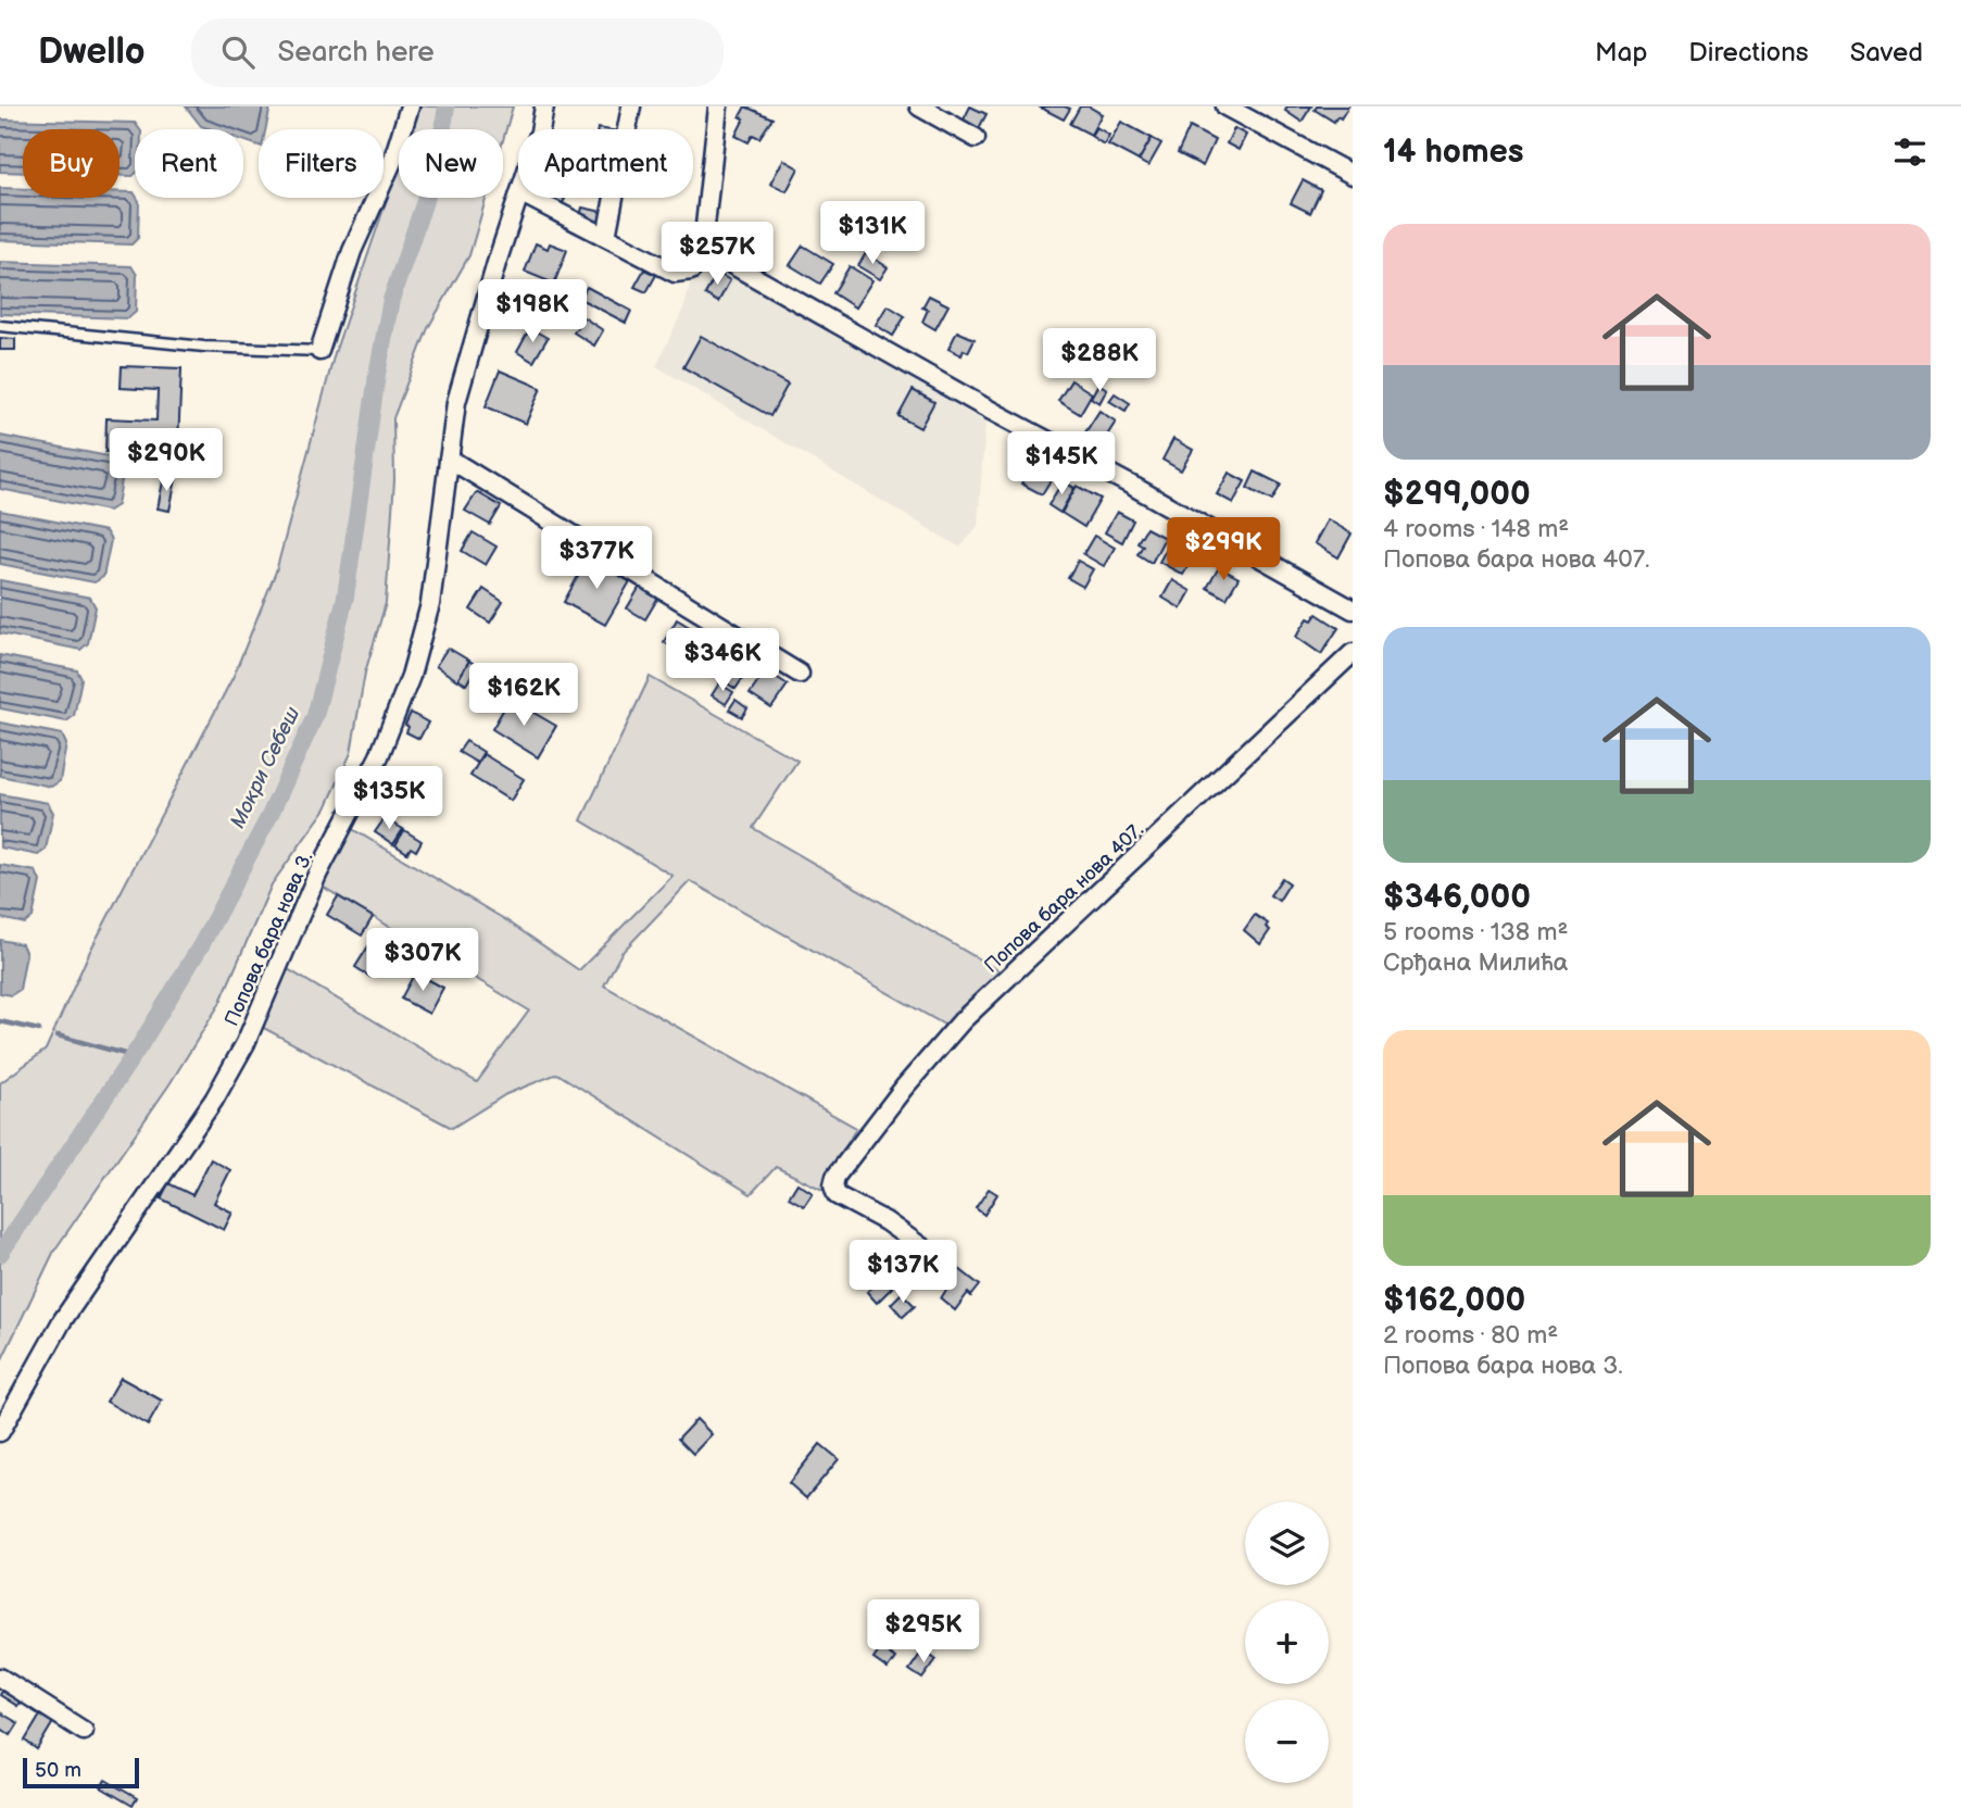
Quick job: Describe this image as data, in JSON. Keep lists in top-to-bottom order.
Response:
{
  "streets": {
    "street": ["Попова бара нова 407.", "Попова бара нова 3."]
  },
  "water": ["Мокри Себеш"],
  "scale_bar": "50 m",
  "page": {
    "header": "Dwello",
    "search": "Search here",
    "nav": ["Map", "Directions", "Saved"],
    "heading": "14 homes",
    "chip": [
      "Buy",
      "Rent",
      "Filters",
      "New",
      "Apartment"
    ],
    "list": [
      {
        "name": "$299,000",
        "note": "4 rooms · 148 m² · Попова бара нова 407."
      },
      {
        "name": "$346,000",
        "note": "5 rooms · 138 m² · Срђана Милића"
      },
      {
        "name": "$162,000",
        "note": "2 rooms · 80 m² · Попова бара нова 3."
      }
    ],
    "price": [
      "$131K",
      "$257K",
      "$198K",
      "$288K",
      "$290K",
      "$145K",
      "$299K",
      "$377K",
      "$346K",
      "$162K",
      "$135K",
      "$307K",
      "$137K",
      "$295K"
    ],
    "map_buttons": ["+", "−"],
    "scale": "50 m"
  }
}
